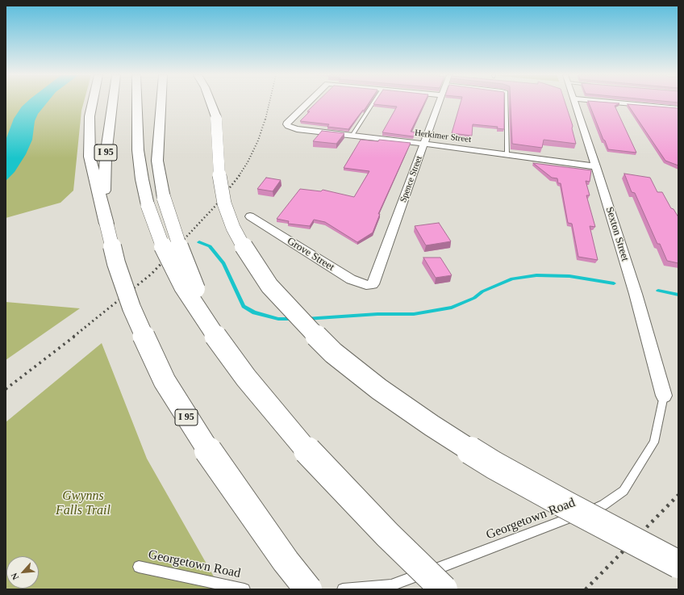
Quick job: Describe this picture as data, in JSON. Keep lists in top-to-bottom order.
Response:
{
  "streets": {
    "main road": ["I 95"],
    "street": [
      "Herkimer Street",
      "Spence Street",
      "Sexton Street",
      "Grove Street"
    ],
    "lane": ["Georgetown Road"]
  },
  "crossings": [
    ["Herkimer Street", "Spence Street"],
    ["Herkimer Street", "Sexton Street"],
    ["Spence Street", "Grove Street"],
    ["Sexton Street", "Georgetown Road"]
  ],
  "parks": ["Gwynns Falls Trail"],
  "north": "bottom left"
}
